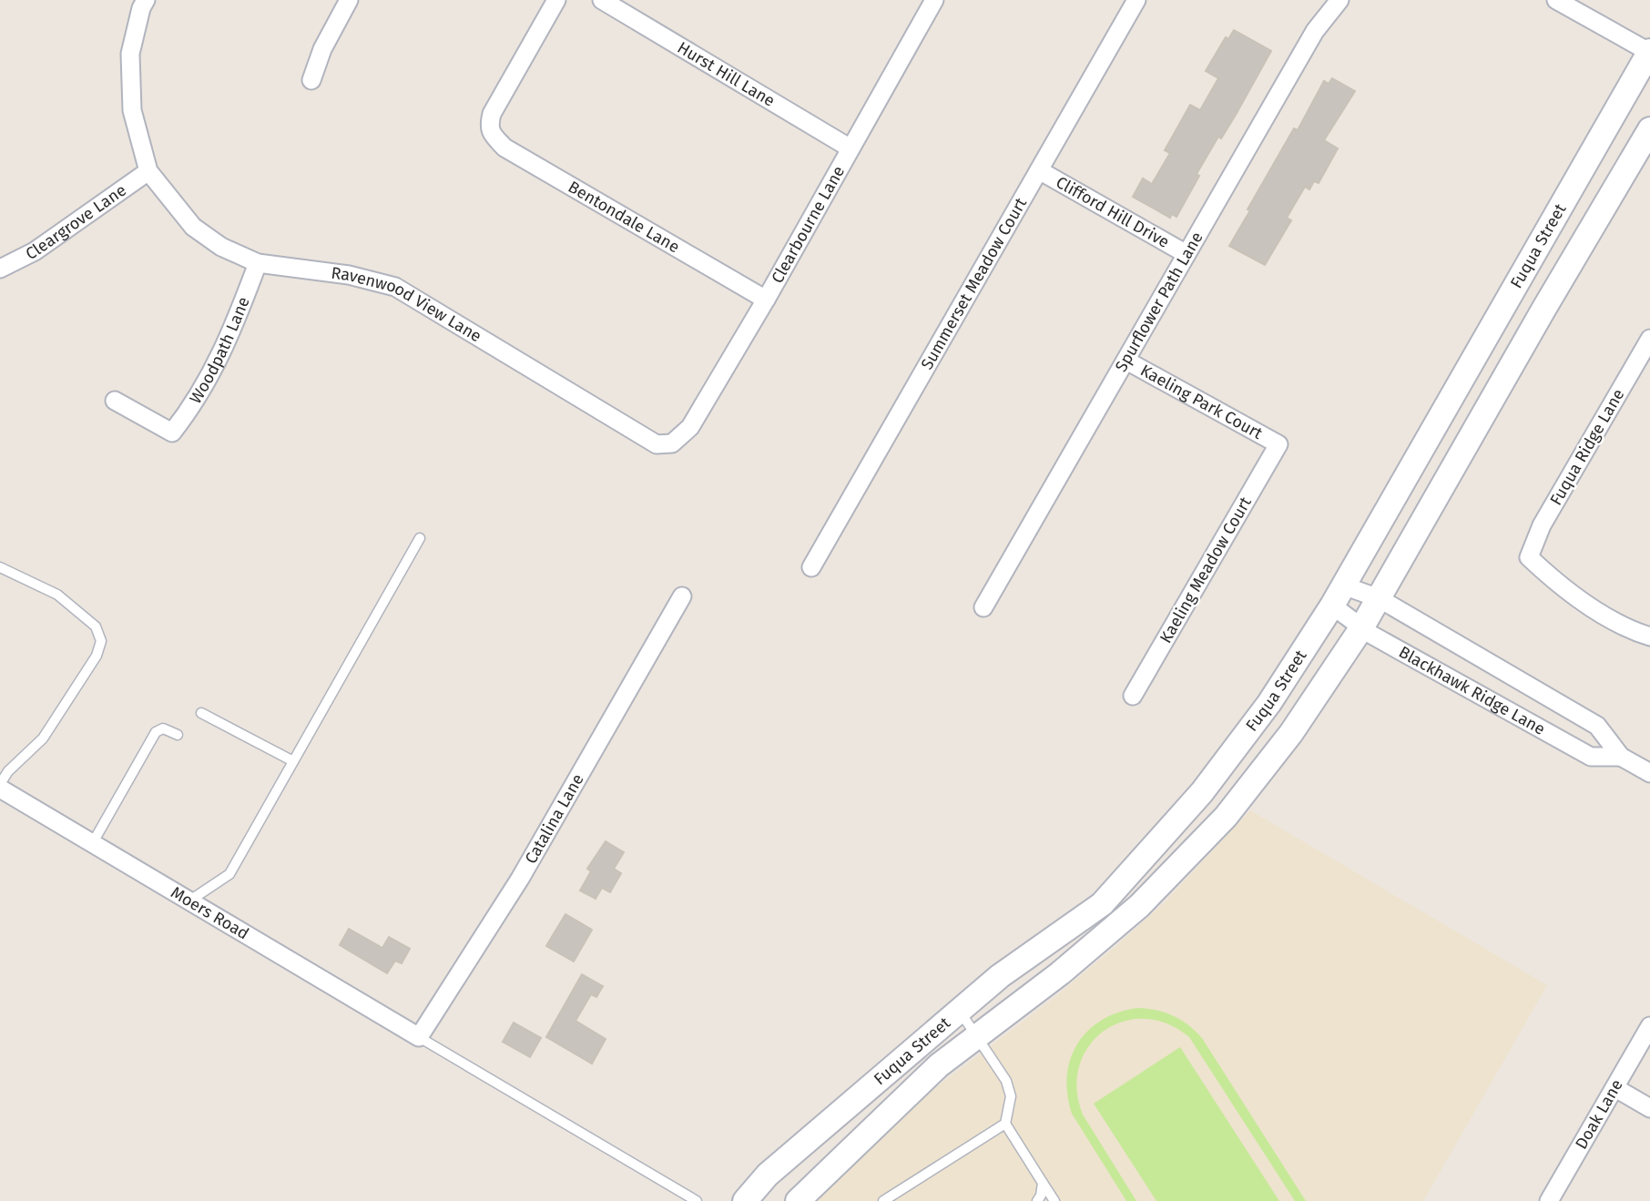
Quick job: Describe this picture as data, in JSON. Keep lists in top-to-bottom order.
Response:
{
  "streets": {
    "main road": ["Fuqua Street"],
    "street": [
      "Hurst Hill Lane",
      "Clifford Hill Drive",
      "Bentondale Lane",
      "Cleargrove Lane",
      "Clearbourne Lane",
      "Summerset Meadow Court",
      "Spurflower Path Lane",
      "Ravenwood View Lane",
      "Woodpath Lane",
      "Kaeling Park Court",
      "Fuqua Ridge Lane",
      "Kaeling Meadow Court",
      "Blackhawk Ridge Lane",
      "Catalina Lane",
      "Moers Road",
      "Doak Lane"
    ]
  },
  "crossings": [
    ["Hurst Hill Lane", "Clearbourne Lane"],
    ["Clifford Hill Drive", "Summerset Meadow Court"],
    ["Clifford Hill Drive", "Spurflower Path Lane"],
    ["Bentondale Lane", "Clearbourne Lane"],
    ["Cleargrove Lane", "Ravenwood View Lane"],
    ["Clearbourne Lane", "Ravenwood View Lane"],
    ["Fuqua Street", "Blackhawk Ridge Lane"],
    ["Spurflower Path Lane", "Kaeling Park Court"],
    ["Ravenwood View Lane", "Woodpath Lane"],
    ["Kaeling Park Court", "Kaeling Meadow Court"],
    ["Catalina Lane", "Moers Road"]
  ]
}
